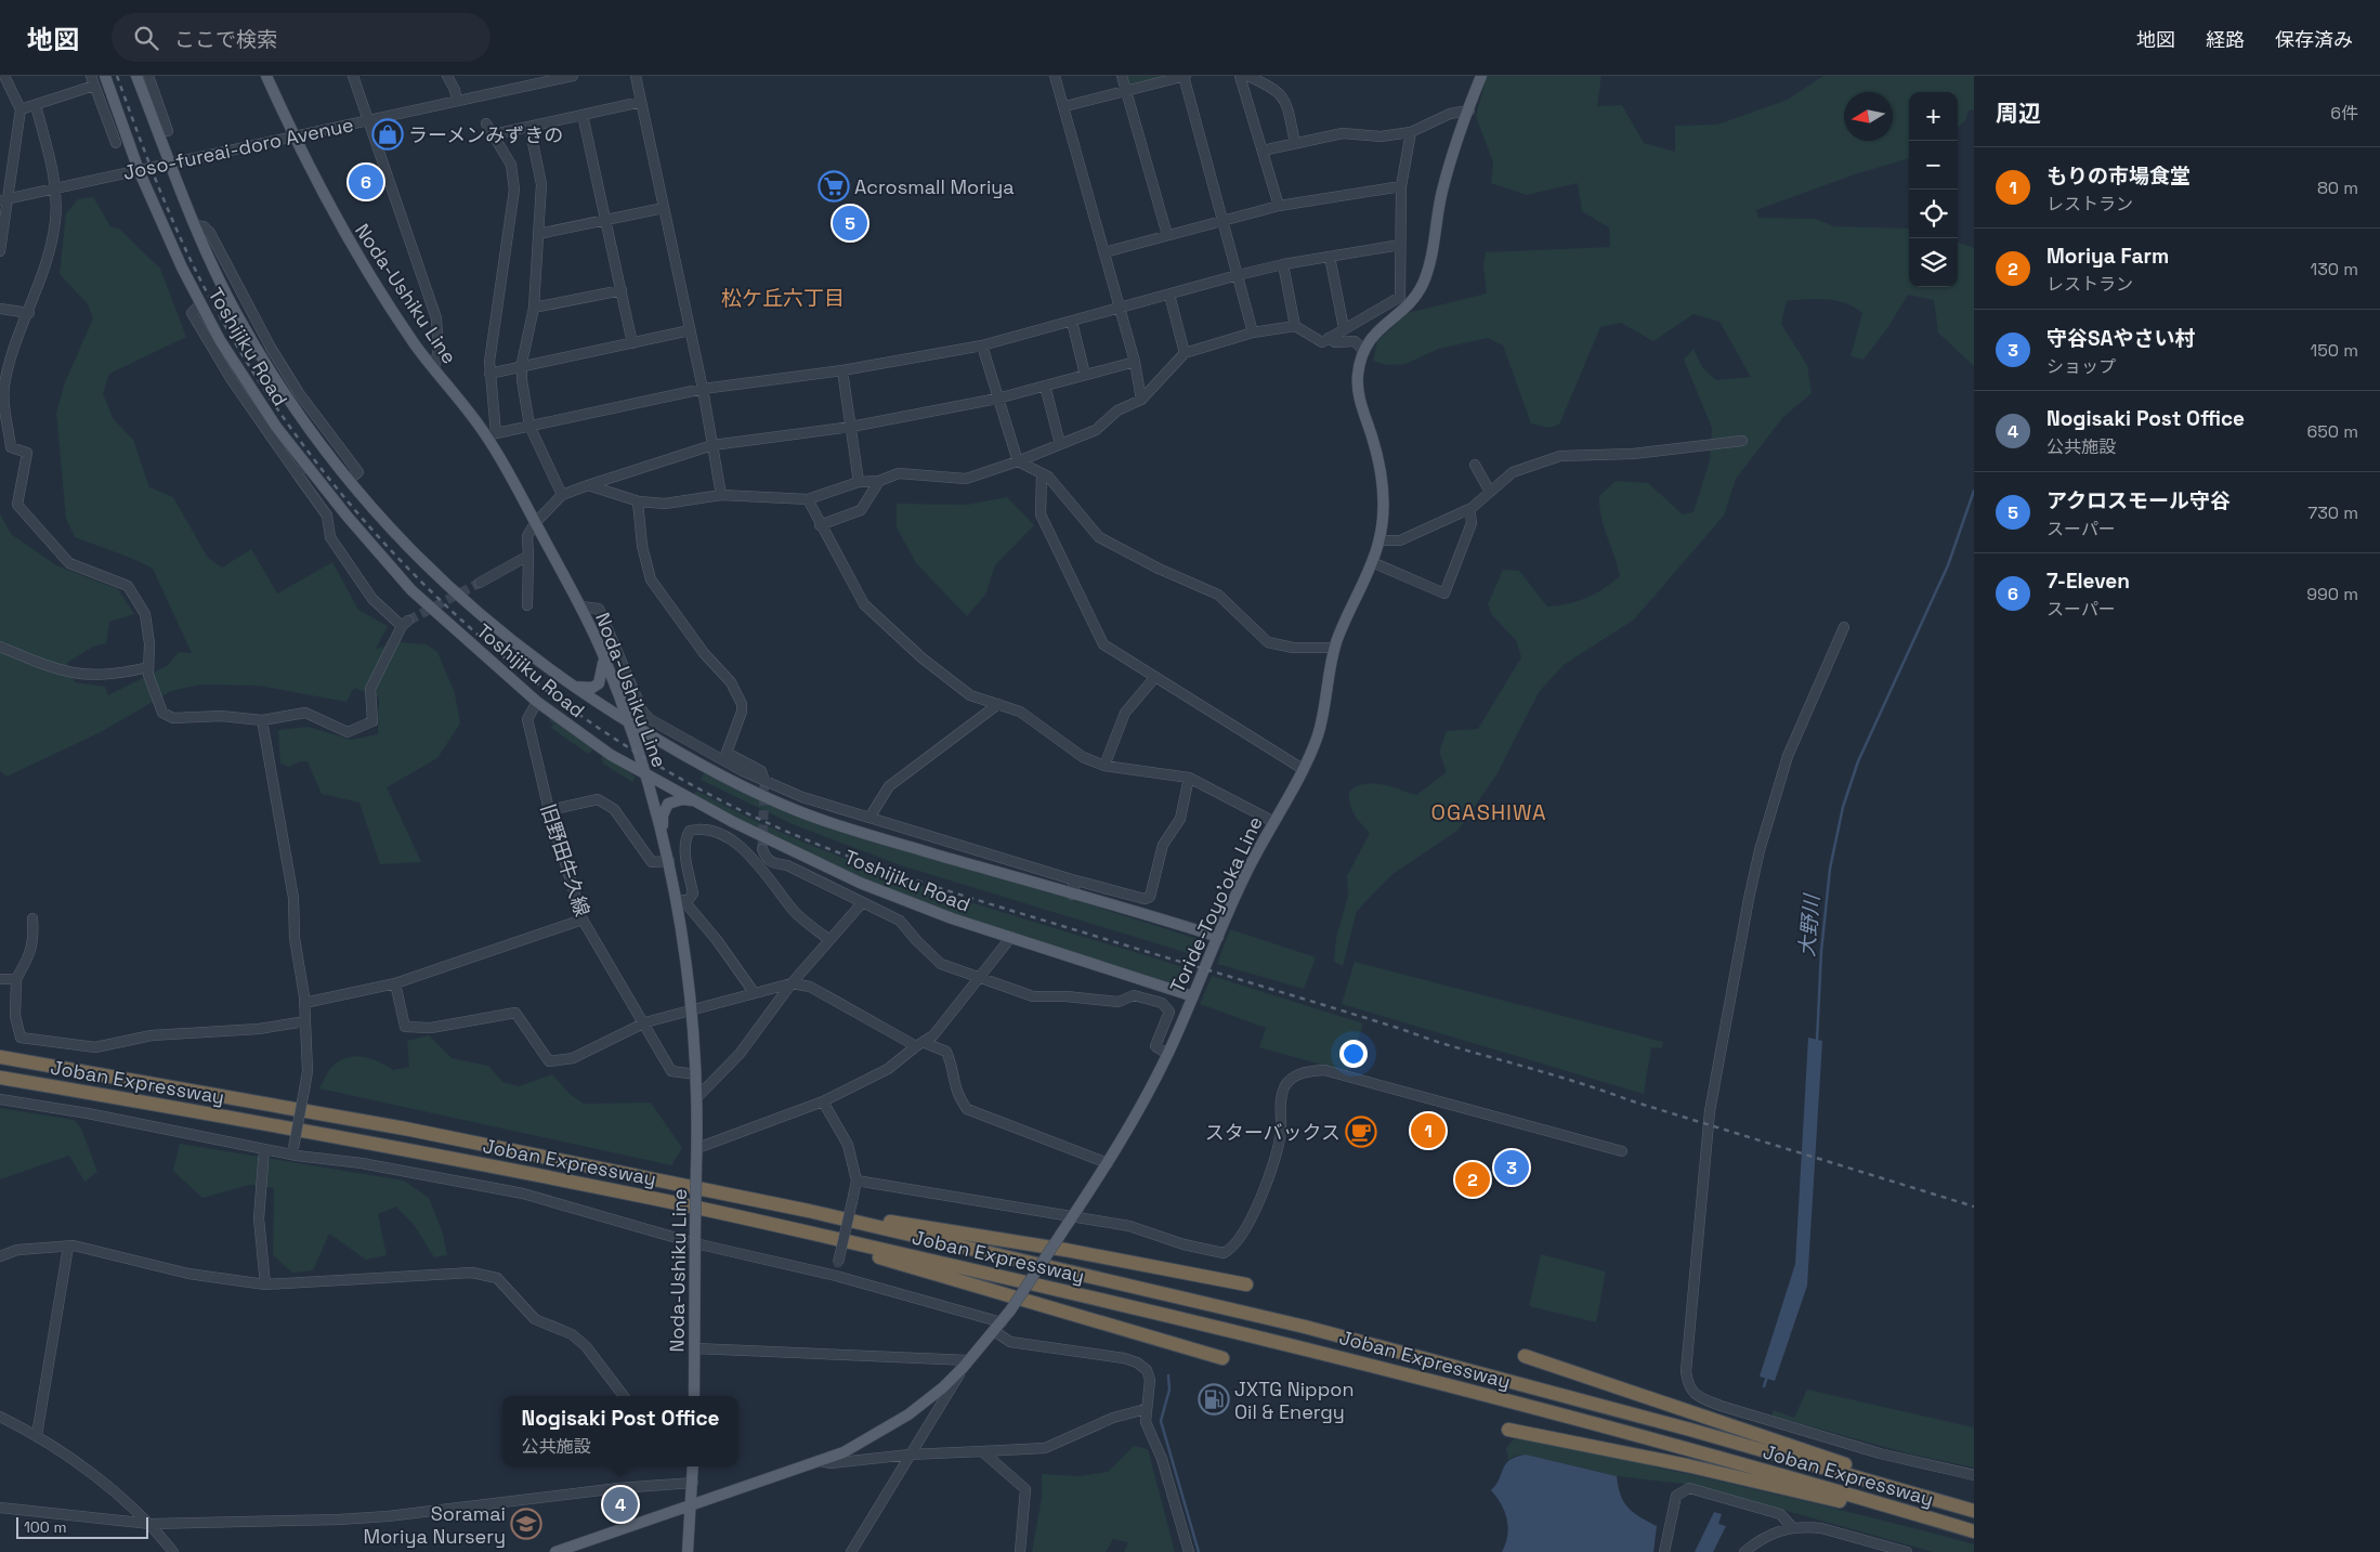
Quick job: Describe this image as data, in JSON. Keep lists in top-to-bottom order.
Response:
{
  "streets": {
    "highway": ["Joban Expressway"],
    "main road": ["Noda-Ushiku Line", "Toshijiku Road", "Toride-Toyo'oka Line"],
    "street": ["Joso-fureai-doro Avenue", "旧野田牛久線"]
  },
  "crossings": [
    ["Joso-fureai-doro Avenue", "Noda-Ushiku Line"],
    ["Joso-fureai-doro Avenue", "Toshijiku Road"],
    ["Noda-Ushiku Line", "Toshijiku Road"],
    ["Noda-Ushiku Line", "旧野田牛久線"],
    ["Toshijiku Road", "旧野田牛久線"],
    ["Toshijiku Road", "Toride-Toyo'oka Line"]
  ],
  "districts": ["松ケ丘六丁目", "OGASHIWA"],
  "water": ["大野川"],
  "places": {
    "shop": ["ラーメンみずきの"],
    "supermarket": ["Acrosmall Moriya"],
    "cafe": ["スターバックス"],
    "fuel station": ["JXTG Nippon Oil & Energy"],
    "school or university": ["Soramai Moriya Nursery"]
  },
  "scale_bar": "100 m",
  "north": "left",
  "page": {
    "header": "地図",
    "search": "ここで検索",
    "nav": ["地図", "経路", "保存済み"],
    "heading": ["周辺", "6件"],
    "map_buttons": ["+", "−"],
    "list": [
      {
        "mark": "1",
        "name": "もりの市場食堂",
        "note": "レストラン",
        "value": "80 m"
      },
      {
        "mark": "2",
        "name": "Moriya Farm",
        "note": "レストラン",
        "value": "130 m"
      },
      {
        "mark": "3",
        "name": "守谷SAやさい村",
        "note": "ショップ",
        "value": "150 m"
      },
      {
        "mark": "4",
        "name": "Nogisaki Post Office",
        "note": "公共施設",
        "value": "650 m"
      },
      {
        "mark": "5",
        "name": "アクロスモール守谷",
        "note": "スーパー",
        "value": "730 m"
      },
      {
        "mark": "6",
        "name": "7-Eleven",
        "note": "スーパー",
        "value": "990 m"
      }
    ],
    "pins": [
      "6",
      "5",
      "1",
      "3",
      "2",
      "4"
    ],
    "popup": ["Nogisaki Post Office", "公共施設"],
    "scale": "100 m"
  }
}
